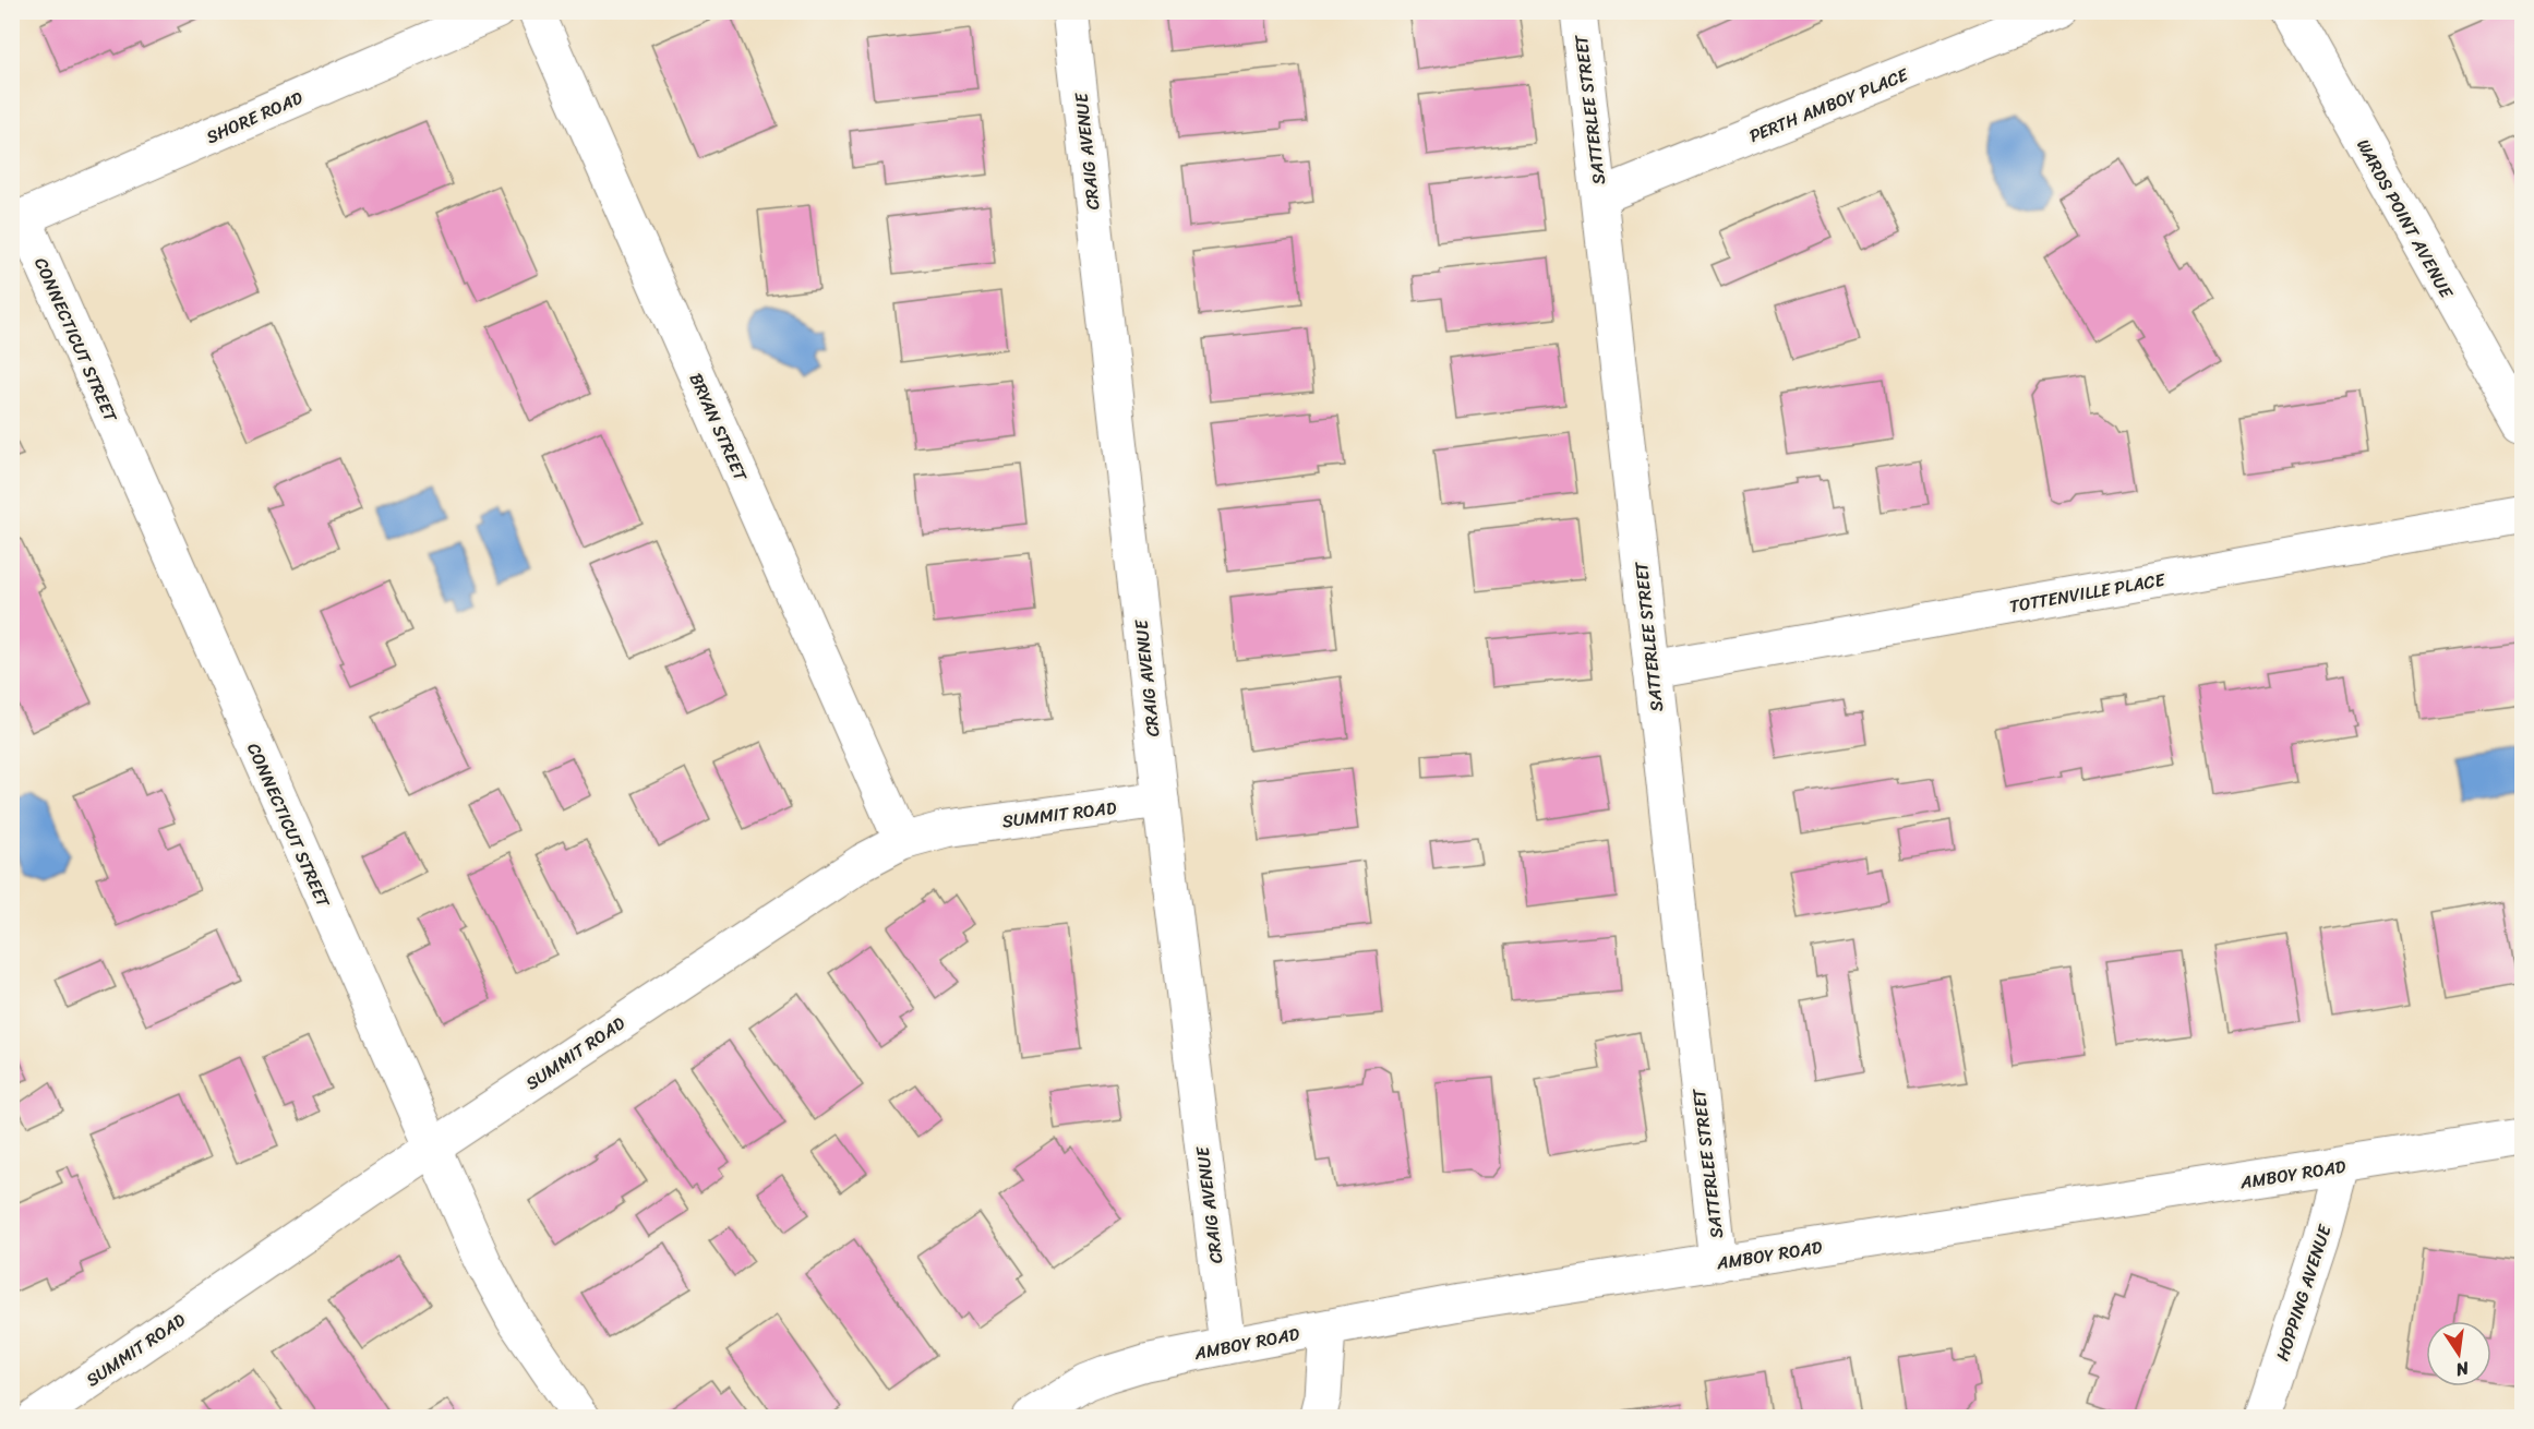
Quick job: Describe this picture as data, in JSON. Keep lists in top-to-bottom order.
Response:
{
  "streets": {
    "street": [
      "PERTH AMBOY PLACE",
      "SATTERLEE STREET",
      "SHORE ROAD",
      "CRAIG AVENUE",
      "WARDS POINT AVENUE",
      "CONNECTICUT STREET",
      "BRYAN STREET",
      "TOTTENVILLE PLACE",
      "SUMMIT ROAD",
      "AMBOY ROAD",
      "HOPPING AVENUE"
    ]
  },
  "crossings": [
    ["PERTH AMBOY PLACE", "SATTERLEE STREET"],
    ["SATTERLEE STREET", "TOTTENVILLE PLACE"],
    ["SATTERLEE STREET", "AMBOY ROAD"],
    ["SHORE ROAD", "CONNECTICUT STREET"],
    ["CRAIG AVENUE", "SUMMIT ROAD"],
    ["CRAIG AVENUE", "AMBOY ROAD"],
    ["CONNECTICUT STREET", "SUMMIT ROAD"],
    ["BRYAN STREET", "SUMMIT ROAD"],
    ["AMBOY ROAD", "HOPPING AVENUE"]
  ],
  "north": "bottom"
}
